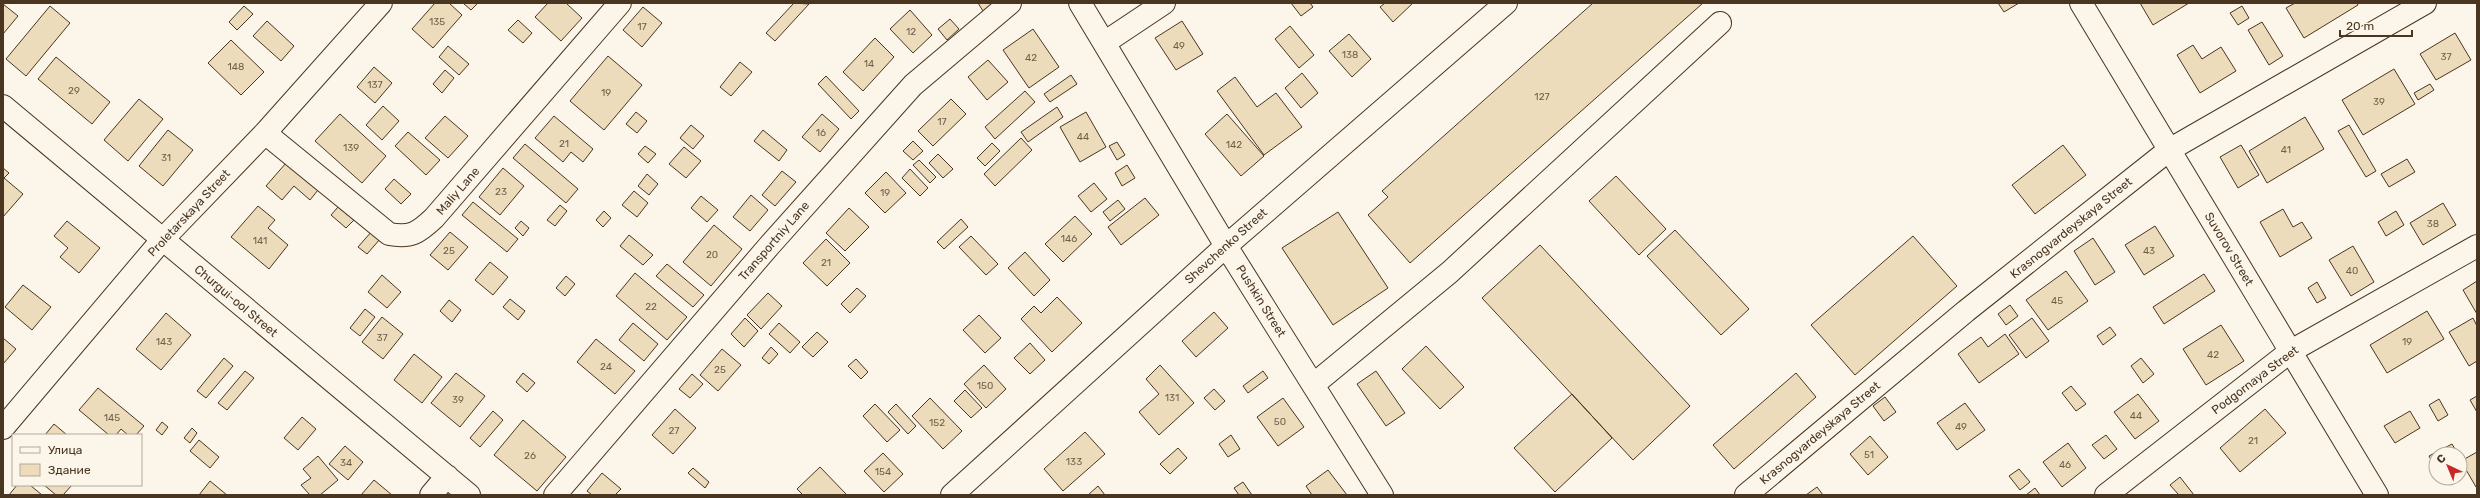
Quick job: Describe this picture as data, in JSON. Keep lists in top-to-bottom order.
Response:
{
  "streets": {
    "street": [
      "Maliy Lane",
      "Proletarskaya Street",
      "Krasnogvardeyskaya Street",
      "Transportniy Lane",
      "Shevchenko Street",
      "Suvorov Street",
      "Churgui-ool Street",
      "Pushkin Street",
      "Podgornaya Street"
    ]
  },
  "crossings": [
    ["Maliy Lane", "Proletarskaya Street"],
    ["Proletarskaya Street", "Churgui-ool Street"],
    ["Krasnogvardeyskaya Street", "Suvorov Street"],
    ["Shevchenko Street", "Pushkin Street"],
    ["Suvorov Street", "Podgornaya Street"]
  ],
  "house_numbers": [
    "135",
    "17",
    "12",
    "49",
    "138",
    "37",
    "42",
    "14",
    "148",
    "137",
    "29",
    "19",
    "127",
    "39",
    "17",
    "16",
    "44",
    "21",
    "142",
    "139",
    "41",
    "31",
    "23",
    "19",
    "38",
    "146",
    "141",
    "25",
    "43",
    "20",
    "21",
    "40",
    "45",
    "22",
    "37",
    "143",
    "19",
    "42",
    "24",
    "25",
    "150",
    "131",
    "39",
    "44",
    "145",
    "50",
    "152",
    "49",
    "27",
    "21",
    "51",
    "26",
    "133",
    "34",
    "46",
    "154"
  ],
  "legend": ["Улица", "Здание"],
  "scale_bar": "20 m",
  "north": "top left"
}
